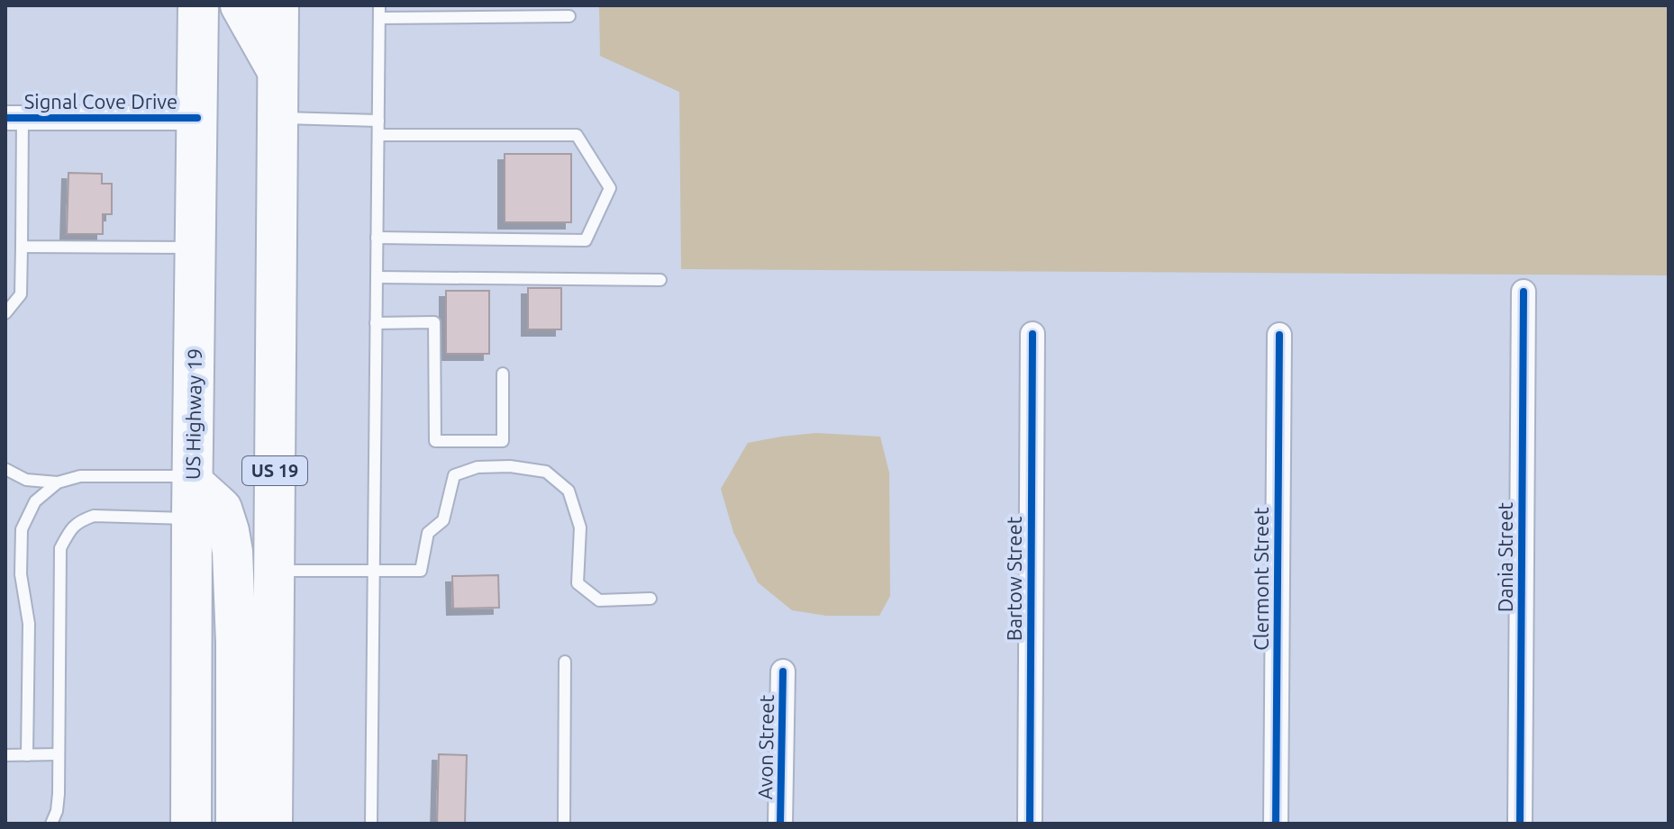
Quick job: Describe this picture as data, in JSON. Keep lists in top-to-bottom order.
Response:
{
  "streets": {
    "highway": ["US Highway 19", "US 19"],
    "street": [
      "Signal Cove Drive",
      "Dania Street",
      "Bartow Street",
      "Clermont Street",
      "Avon Street"
    ]
  },
  "crossings": [
    ["Signal Cove Drive", "US Highway 19"]
  ]
}
